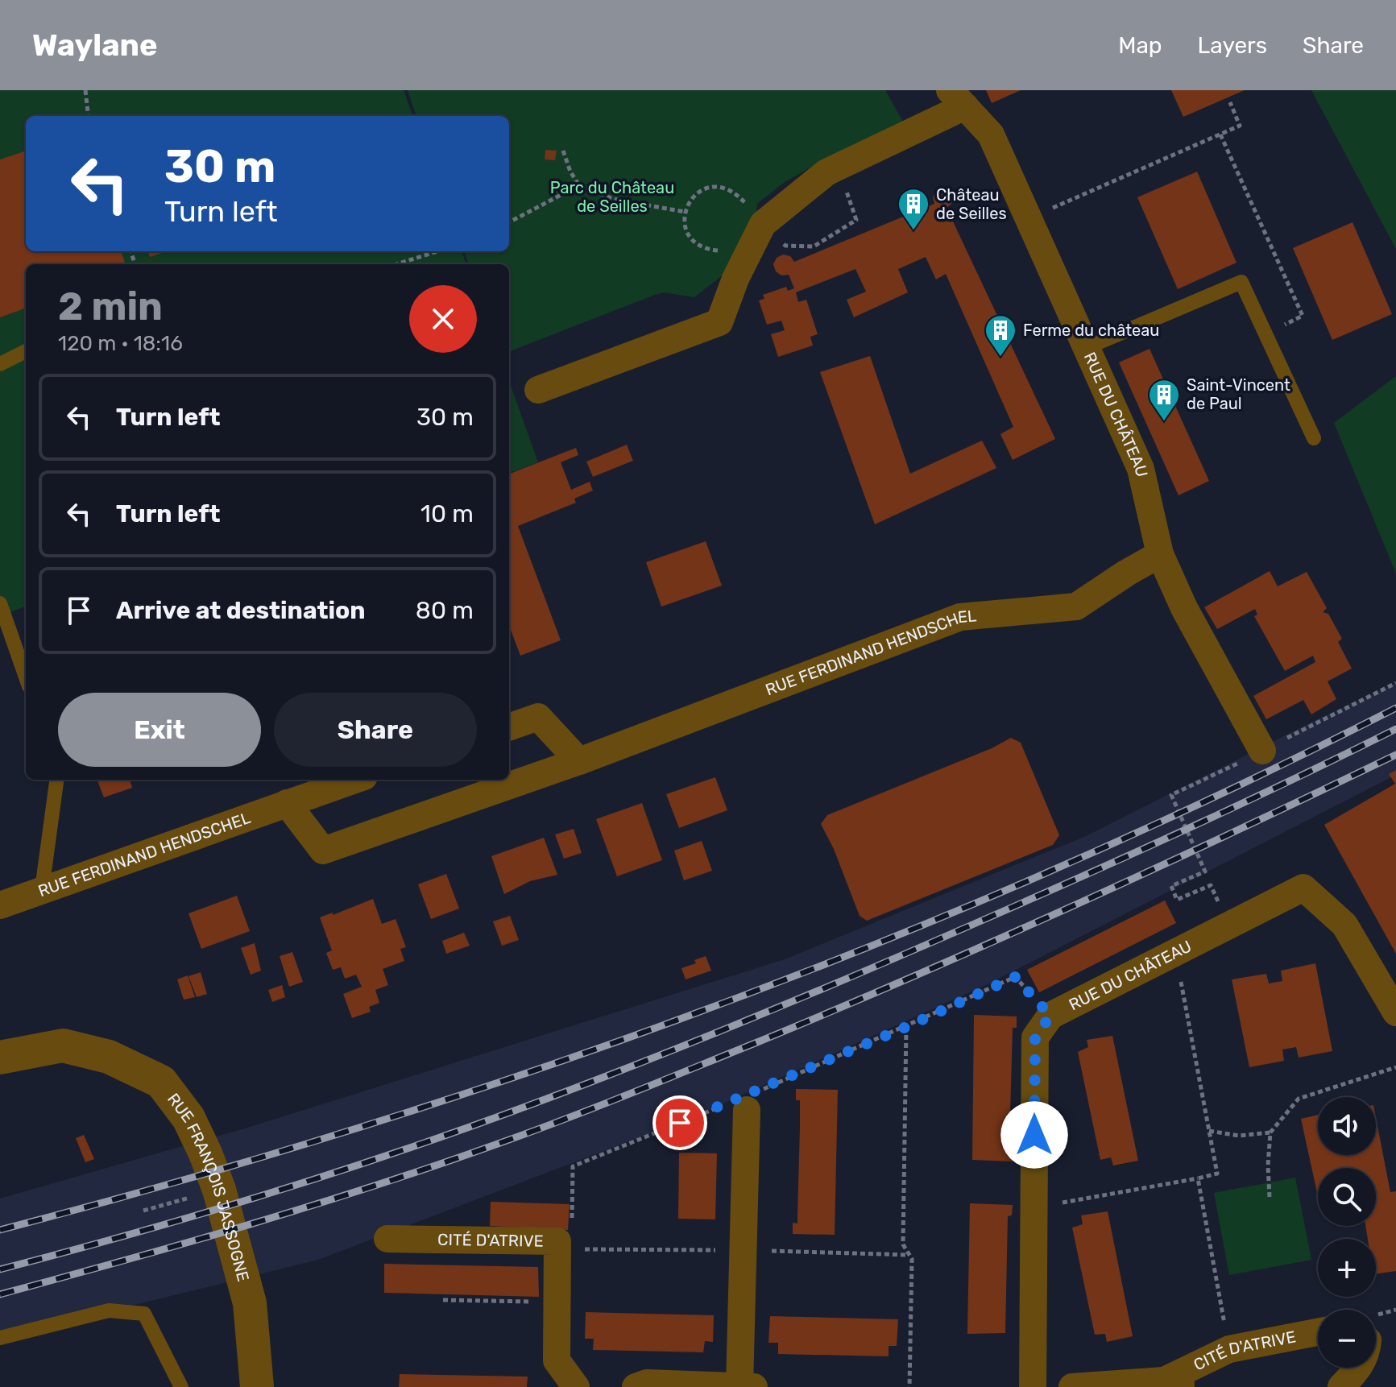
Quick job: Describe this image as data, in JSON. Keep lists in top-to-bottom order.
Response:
{
  "streets": {
    "street": [
      "RUE DU CHÂTEAU",
      "RUE FERDINAND HENDSCHEL",
      "RUE FRANÇOIS JASSOGNE",
      "CITÉ D'ATRIVE"
    ]
  },
  "crossings": [
    ["RUE DU CHÂTEAU", "RUE FERDINAND HENDSCHEL"]
  ],
  "parks": ["Parc du Château de Seilles"],
  "places": {
    "building": ["Château de Seilles", "Ferme du château", "Saint-Vincent de Paul"]
  },
  "page": {
    "header": "Waylane",
    "nav": ["Map", "Layers", "Share"],
    "turn": ["30 m", "Turn left"],
    "heading": ["2 min", "120 m · 18:16"],
    "list": [
      {
        "name": "Turn left",
        "value": "30 m"
      },
      {
        "name": "Turn left",
        "value": "10 m"
      },
      {
        "name": "Arrive at destination",
        "value": "80 m"
      }
    ],
    "buttons": ["Exit", "Share"],
    "map_buttons": ["+", "−"]
  }
}
